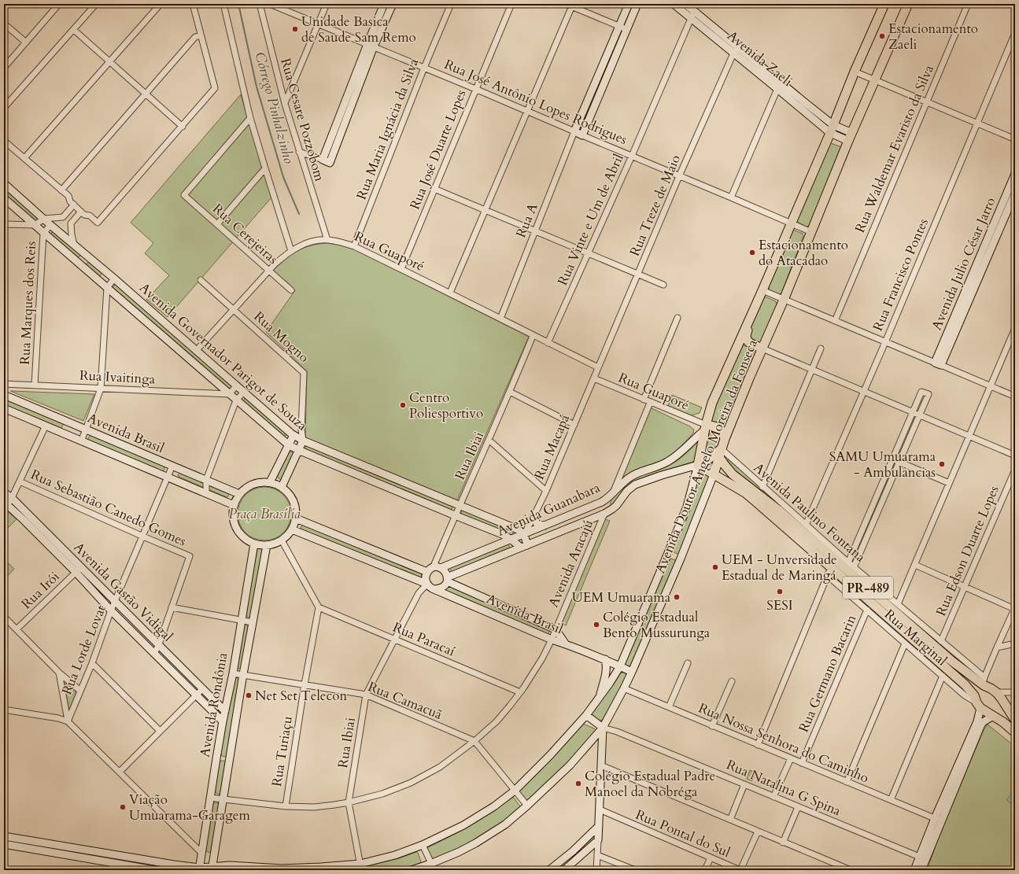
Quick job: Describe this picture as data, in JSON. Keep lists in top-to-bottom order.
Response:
{
  "streets": {
    "main road": ["Avenida Doutor Ângelo Moreira da Fonseca", "PR-489"],
    "street": [
      "Avenida Zaeli",
      "Rua José Antônio Lopes Rodrigues",
      "Rua Cesare Pozzobom",
      "Rua Maria Ignácia da Silva",
      "Rua Waldemar Evaristo da Silva",
      "Rua José Duarte Lopes",
      "Rua Treze de Maio",
      "Rua Vinte e Um de Abril",
      "Rua A",
      "Rua Cerejeiras",
      "Rua Guaporé",
      "Avenida Julio César Jarro",
      "Rua Francisco Pontes",
      "Rua Marques dos Reis",
      "Rua Mogno",
      "Avenida Governador Parigot de Souza",
      "Rua Ivaitinga",
      "Avenida Brasil",
      "Rua Macapá",
      "Rua Ibiai",
      "Rua Sebastião Canedo Gomes",
      "Avenida Guanabara",
      "Avenida Paulino Fontana",
      "Rua Edson Duarte Lopes",
      "Avenida Aracajú",
      "Rua Irói",
      "Avenida Gastão Vidigal",
      "Rua Marginal",
      "Rua Paracaí",
      "Rua Lorde Lovat",
      "Rua Germano Bacarin",
      "Rua Camacuã",
      "Avenida Rondônia",
      "Rua Nossa Senhora do Caminho",
      "Rua Turiaçu",
      "Rua Natalina G Spina",
      "Rua Pontal do Sul"
    ]
  },
  "crossings": [
    ["Avenida Zaeli", "Rua Treze de Maio"],
    ["Avenida Zaeli", "Rua Vinte e Um de Abril"],
    ["Avenida Zaeli", "Avenida Doutor Ângelo Moreira da Fonseca"],
    ["Rua José Antônio Lopes Rodrigues", "Rua Maria Ignácia da Silva"],
    ["Rua José Antônio Lopes Rodrigues", "Rua José Duarte Lopes"],
    ["Rua José Antônio Lopes Rodrigues", "Rua Treze de Maio"],
    ["Rua José Antônio Lopes Rodrigues", "Rua Vinte e Um de Abril"],
    ["Rua José Antônio Lopes Rodrigues", "Rua A"],
    ["Rua José Antônio Lopes Rodrigues", "Avenida Doutor Ângelo Moreira da Fonseca"],
    ["Rua Cesare Pozzobom", "Rua Guaporé"],
    ["Rua Maria Ignácia da Silva", "Rua Guaporé"],
    ["Rua José Duarte Lopes", "Rua Guaporé"],
    ["Rua Treze de Maio", "Rua Guaporé"],
    ["Rua Treze de Maio", "Rua Macapá"],
    ["Rua Vinte e Um de Abril", "Rua Guaporé"],
    ["Rua A", "Rua Guaporé"],
    ["Rua Cerejeiras", "Rua Guaporé"],
    ["Rua Guaporé", "Rua Mogno"],
    ["Rua Guaporé", "Avenida Governador Parigot de Souza"],
    ["Rua Guaporé", "Rua Macapá"],
    ["Rua Guaporé", "Rua Ibiai"],
    ["Rua Guaporé", "Avenida Doutor Ângelo Moreira da Fonseca"],
    ["Rua Guaporé", "Avenida Guanabara"],
    ["Rua Francisco Pontes", "Avenida Paulino Fontana"],
    ["Rua Marques dos Reis", "Avenida Governador Parigot de Souza"],
    ["Rua Marques dos Reis", "Rua Ivaitinga"],
    ["Rua Mogno", "Avenida Governador Parigot de Souza"],
    ["Avenida Governador Parigot de Souza", "Rua Ivaitinga"],
    ["Avenida Governador Parigot de Souza", "Rua Macapá"],
    ["Avenida Governador Parigot de Souza", "Rua Ibiai"],
    ["Avenida Governador Parigot de Souza", "Avenida Guanabara"],
    ["Avenida Brasil", "Rua Ibiai"],
    ["Avenida Brasil", "Avenida Guanabara"],
    ["Avenida Brasil", "Avenida Aracajú"],
    ["Avenida Brasil", "Rua Lorde Lovat"],
    ["Avenida Brasil", "Avenida Rondônia"],
    ["Rua Macapá", "Avenida Guanabara"],
    ["Rua Ibiai", "Avenida Doutor Ângelo Moreira da Fonseca"],
    ["Rua Ibiai", "Avenida Guanabara"],
    ["Rua Ibiai", "Avenida Aracajú"],
    ["Rua Ibiai", "Rua Paracaí"],
    ["Rua Ibiai", "Rua Camacuã"],
    ["Avenida Doutor Ângelo Moreira da Fonseca", "Avenida Guanabara"],
    ["Avenida Doutor Ângelo Moreira da Fonseca", "Avenida Paulino Fontana"],
    ["Avenida Doutor Ângelo Moreira da Fonseca", "PR-489"],
    ["Avenida Doutor Ângelo Moreira da Fonseca", "Rua Camacuã"],
    ["Avenida Doutor Ângelo Moreira da Fonseca", "Avenida Rondônia"],
    ["Avenida Doutor Ângelo Moreira da Fonseca", "Rua Nossa Senhora do Caminho"],
    ["Avenida Doutor Ângelo Moreira da Fonseca", "Rua Natalina G Spina"],
    ["Rua Sebastião Canedo Gomes", "Avenida Gastão Vidigal"],
    ["Rua Sebastião Canedo Gomes", "Rua Lorde Lovat"],
    ["Avenida Guanabara", "Avenida Aracajú"],
    ["Avenida Guanabara", "PR-489"],
    ["Avenida Paulino Fontana", "Rua Edson Duarte Lopes"],
    ["Avenida Paulino Fontana", "PR-489"],
    ["Avenida Aracajú", "Rua Paracaí"],
    ["Avenida Aracajú", "Rua Camacuã"],
    ["Avenida Aracajú", "Avenida Rondônia"],
    ["Avenida Aracajú", "Rua Turiaçu"],
    ["PR-489", "Rua Marginal"],
    ["Rua Irói", "Avenida Gastão Vidigal"],
    ["Avenida Gastão Vidigal", "Rua Lorde Lovat"],
    ["Avenida Gastão Vidigal", "Avenida Rondônia"],
    ["Rua Marginal", "Rua Germano Bacarin"],
    ["Rua Paracaí", "Rua Turiaçu"],
    ["Rua Germano Bacarin", "Rua Nossa Senhora do Caminho"],
    ["Rua Camacuã", "Avenida Rondônia"],
    ["Rua Camacuã", "Rua Turiaçu"]
  ],
  "water": ["Córrego Pinhalzinho"],
  "parks": ["Praça Brasília"],
  "places": [
    "Unidade Basica de Saude Sam Remo",
    "Estacionamento Zaeli",
    "Estacionamento do Atacadao",
    "Centro Poliesportivo",
    "SAMU Umuarama - Ambulâncias",
    "UEM - Unversidade Estadual de Maringá",
    "SESI",
    "UEM Umuarama",
    "Colégio Estadual Bento Mussurunga",
    "Net Set Telecon",
    "Colégio Estadual Padre Manoel da Nobréga",
    "Viação Umuarama-Garagem"
  ]
}
